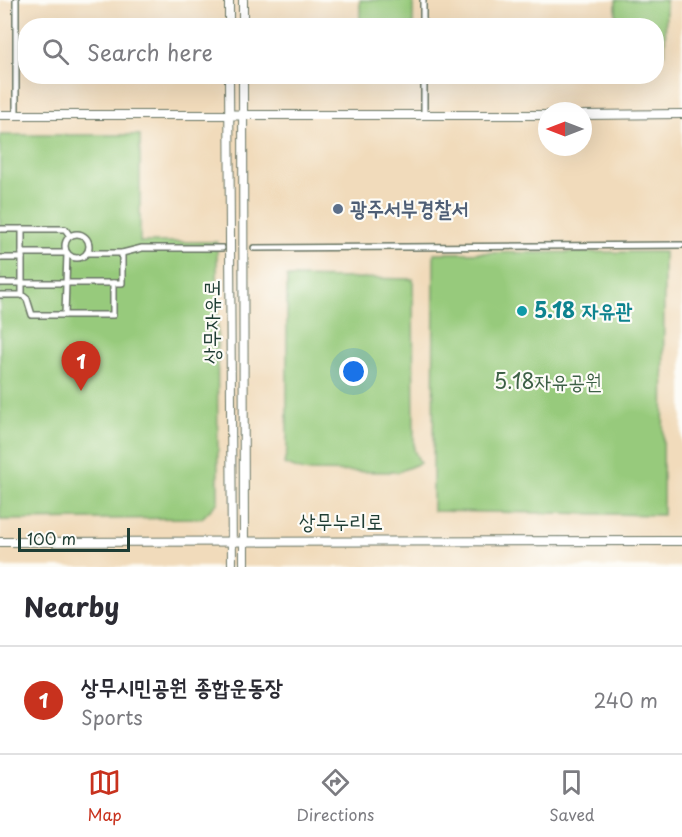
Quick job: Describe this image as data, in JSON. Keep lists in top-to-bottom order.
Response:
{
  "streets": {
    "street": ["상무자유로", "상무누리로"]
  },
  "crossings": [
    ["상무자유로", "상무누리로"]
  ],
  "parks": ["5.18자유공원"],
  "places": ["광주서부경찰서", "5.18 자유관"],
  "scale_bar": "100 m",
  "north": "left",
  "page": {
    "search": "Search here",
    "pins": "1",
    "scale": "100 m",
    "heading": "Nearby",
    "list": [
      {
        "mark": "1",
        "name": "상무시민공원 종합운동장",
        "note": "Sports",
        "value": "240 m"
      }
    ],
    "nav": ["Map", "Directions", "Saved"]
  }
}
